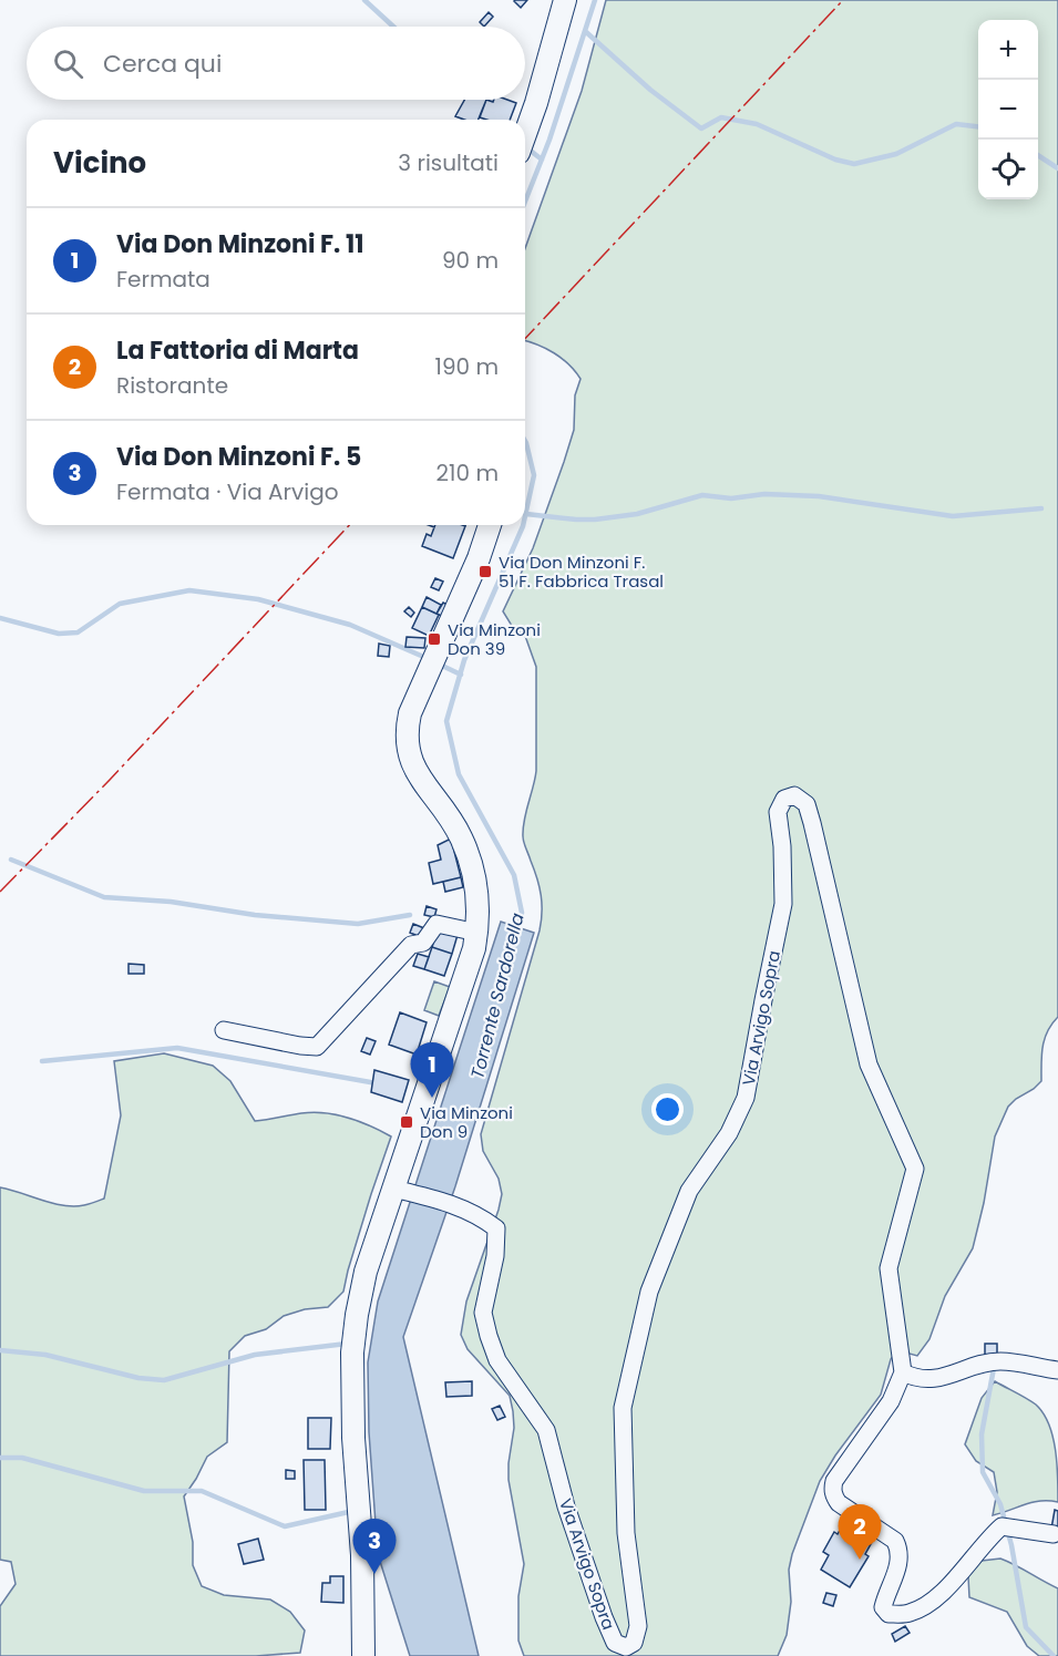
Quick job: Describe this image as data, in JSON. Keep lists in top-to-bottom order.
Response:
{
  "streets": {
    "street": ["Via Arvigo Sopra"]
  },
  "water": ["Torrente Sardorella"],
  "places": {
    "transit": ["Via Don Minzoni F. 51 F. Fabbrica Trasal", "Via Minzoni Don 39", "Via Minzoni Don 9"]
  },
  "page": {
    "map_buttons": ["+", "−"],
    "search": "Cerca qui",
    "heading": ["Vicino", "3 risultati"],
    "list": [
      {
        "mark": "1",
        "name": "Via Don Minzoni F. 11",
        "note": "Fermata",
        "value": "90 m"
      },
      {
        "mark": "2",
        "name": "La Fattoria di Marta",
        "note": "Ristorante",
        "value": "190 m"
      },
      {
        "mark": "3",
        "name": "Via Don Minzoni F. 5",
        "note": "Fermata · Via Arvigo",
        "value": "210 m"
      }
    ],
    "pins": ["1", "2", "3"]
  }
}
